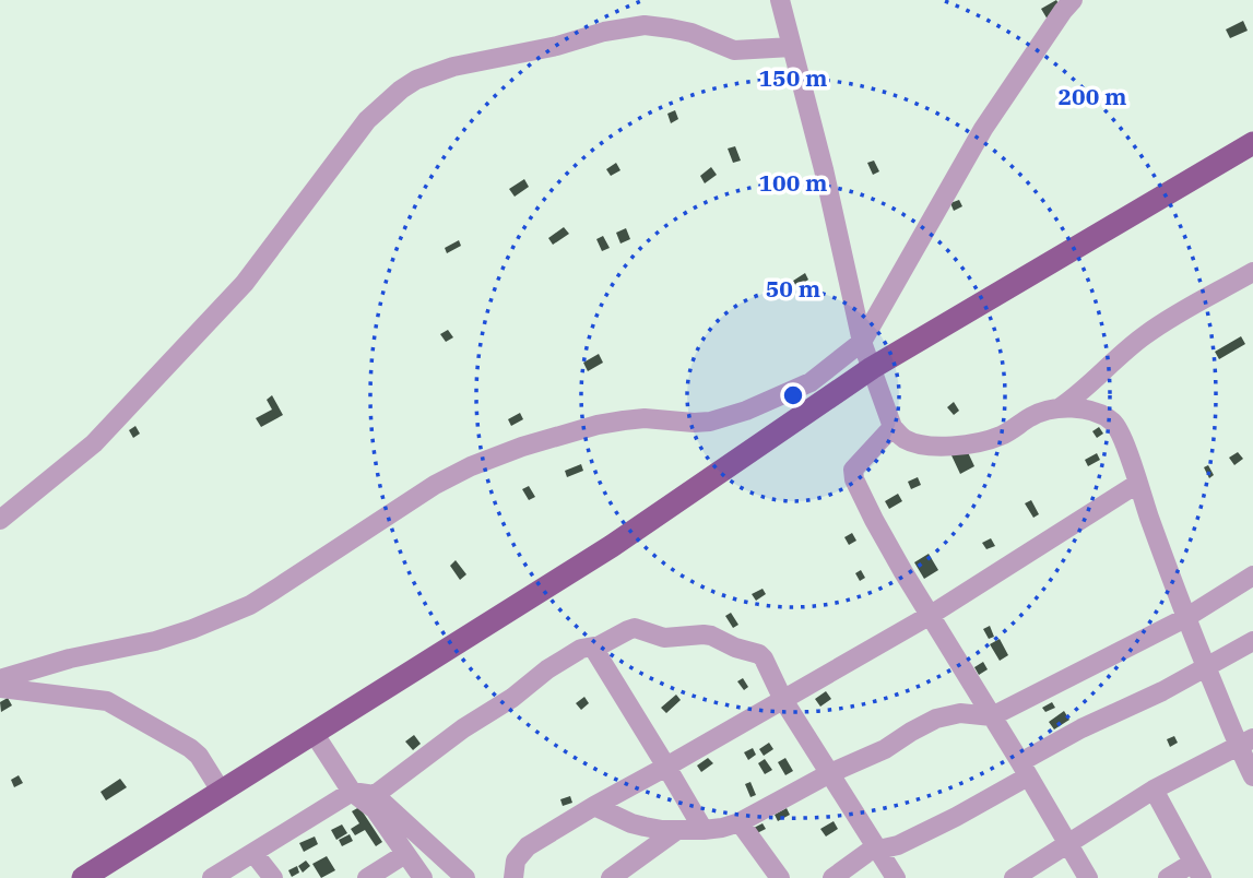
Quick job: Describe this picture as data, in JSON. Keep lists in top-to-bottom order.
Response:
{
  "rings": [
    "150 m",
    "200 m",
    "100 m",
    "50 m"
  ]
}
